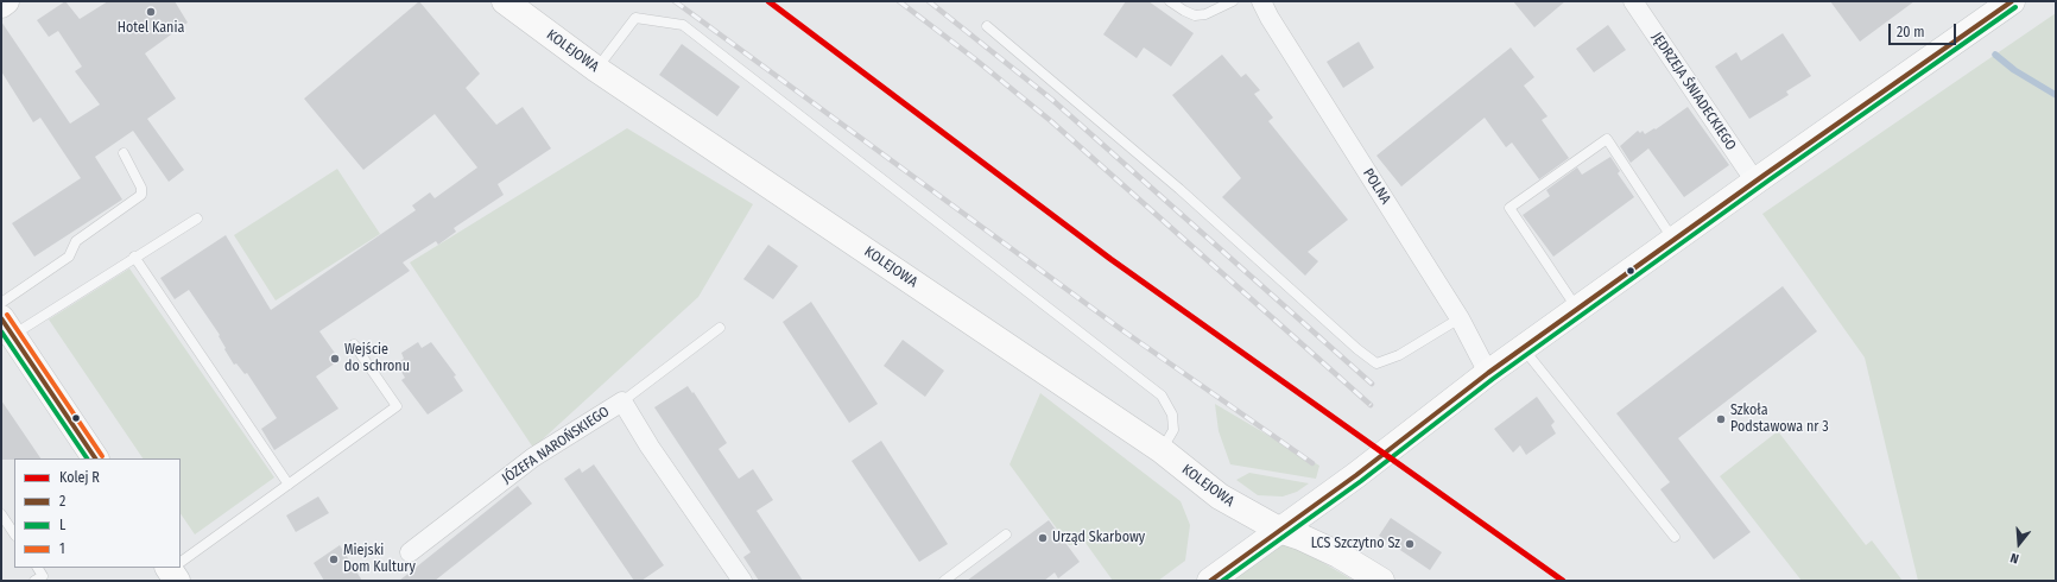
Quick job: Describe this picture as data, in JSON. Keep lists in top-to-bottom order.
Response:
{
  "streets": {
    "main road": ["KOLEJOWA"],
    "street": ["JĘDRZEJA ŚNIADECKIEGO", "POLNA", "JÓZEFA NAROŃSKIEGO"]
  },
  "places": [
    "Hotel Kania",
    "Wejście do schronu",
    "Szkoła Podstawowa nr 3",
    "Urząd Skarbowy",
    "LCS Szczytno Sz",
    "Miejski Dom Kultury"
  ],
  "lines": [
    "rail line R",
    "transit line 2",
    "transit line L",
    "transit line 1"
  ],
  "legend": [
    "Kolej R",
    "2",
    "L",
    "1"
  ],
  "scale_bar": "20 m",
  "north": "bottom"
}
